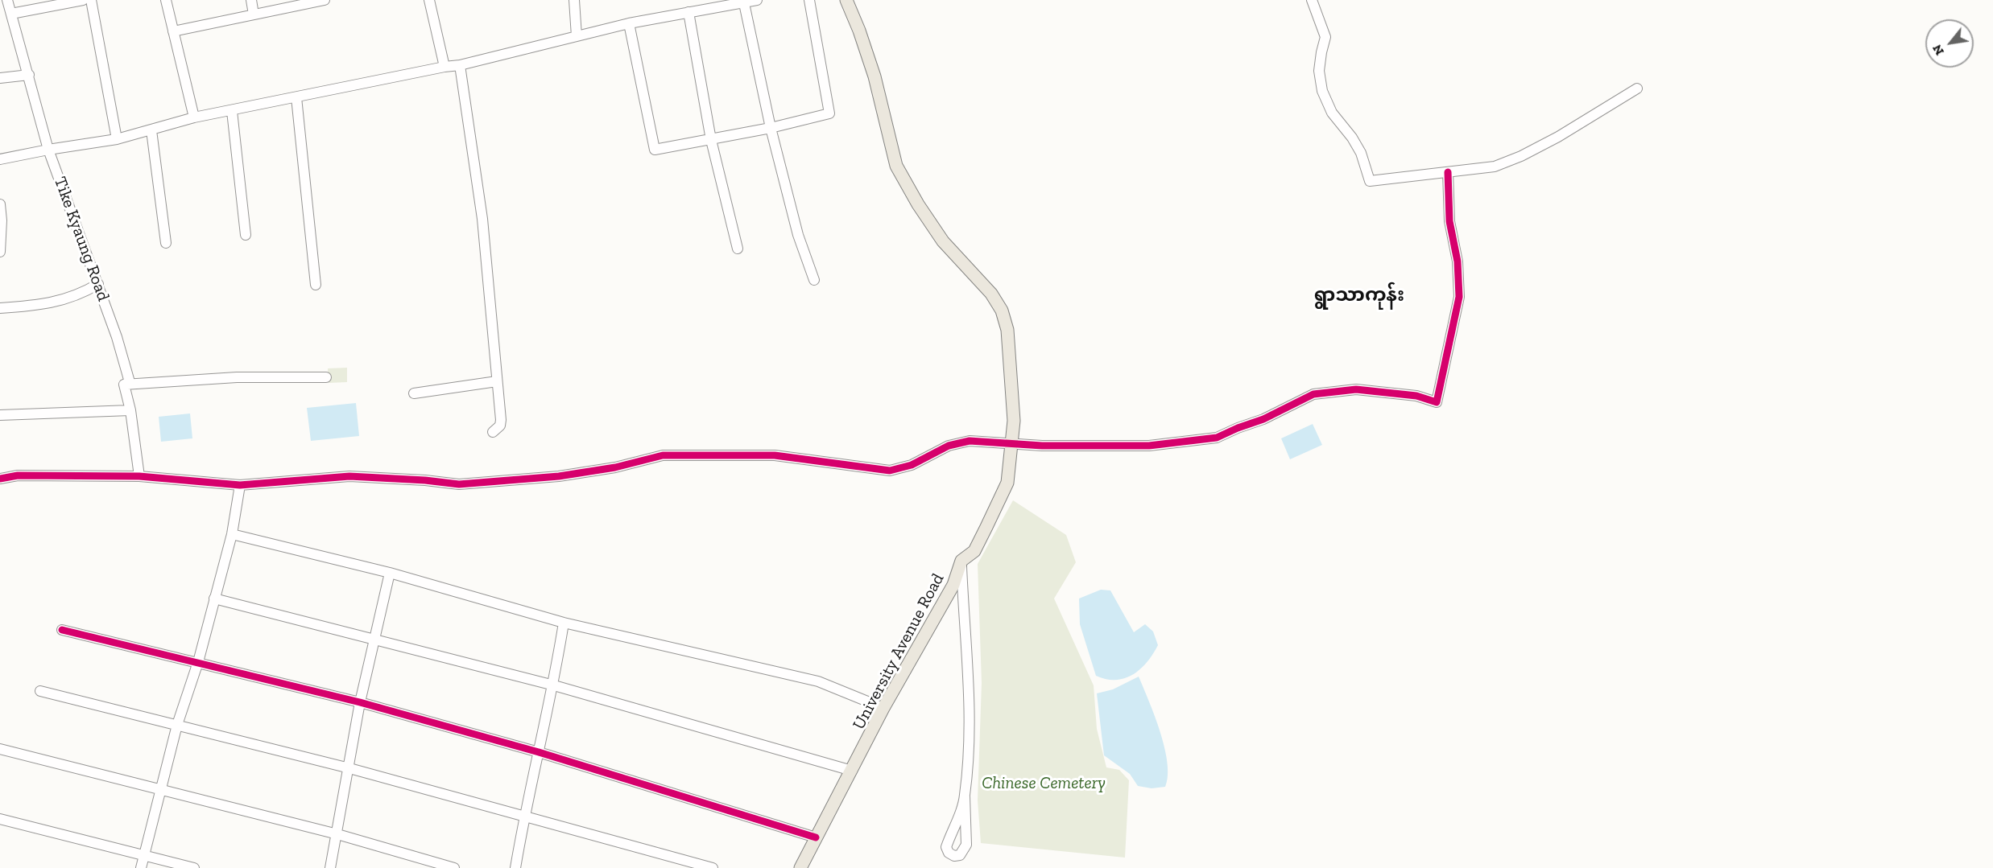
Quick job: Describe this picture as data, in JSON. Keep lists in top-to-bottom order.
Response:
{
  "streets": {
    "main road": ["University Avenue Road"],
    "street": ["Tike Kyaung Road"]
  },
  "districts": ["ရွာသာကုန်း"],
  "parks": ["Chinese Cemetery"],
  "north": "bottom left"
}
